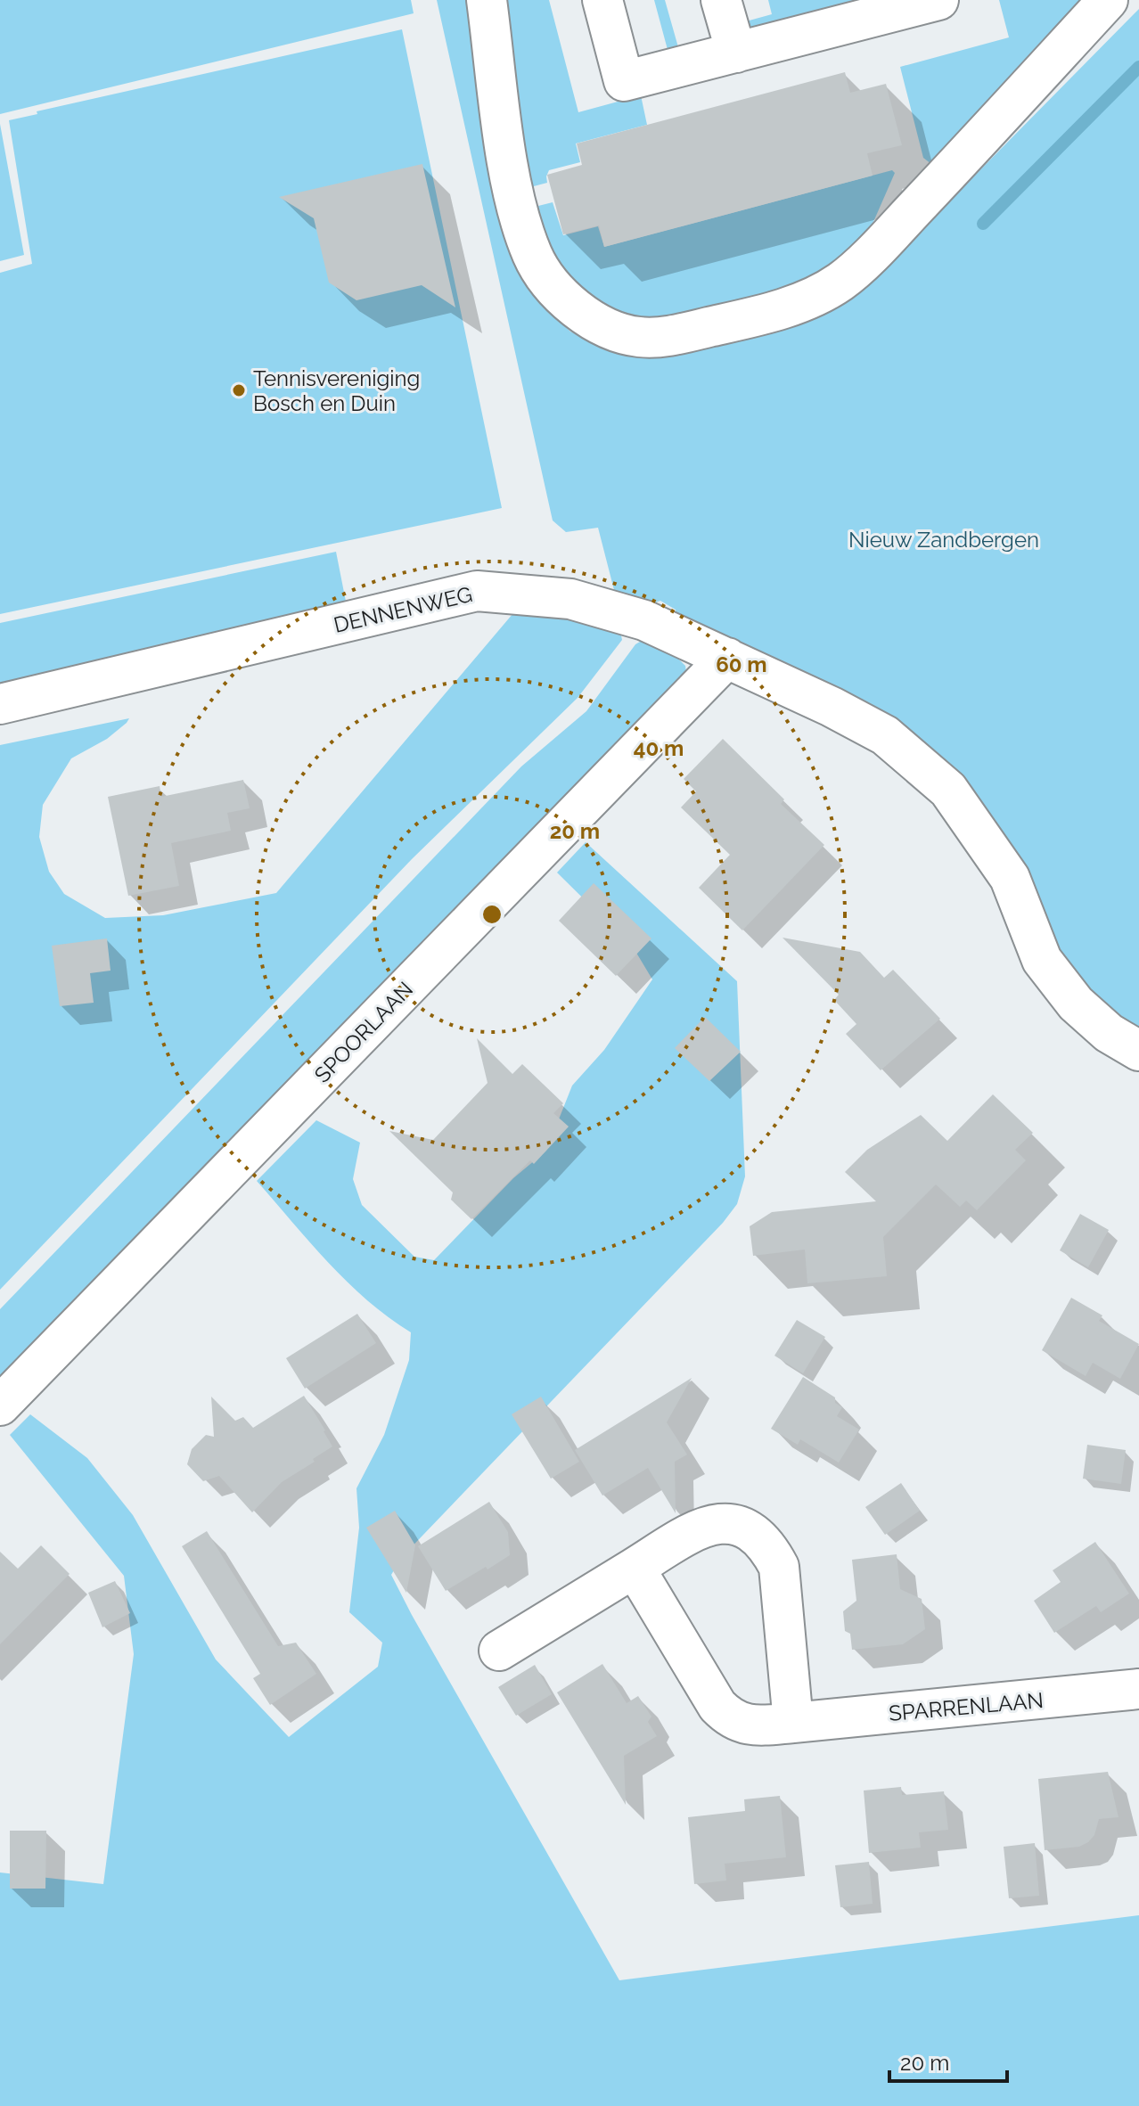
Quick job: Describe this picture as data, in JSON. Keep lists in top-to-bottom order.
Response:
{
  "streets": {
    "street": ["DENNENWEG", "SPOORLAAN", "SPARRENLAAN"]
  },
  "crossings": [
    ["DENNENWEG", "SPOORLAAN"]
  ],
  "parks": ["Nieuw Zandbergen"],
  "places": ["Tennisvereniging Bosch en Duin"],
  "scale_bar": "20 m",
  "rings": ["60 m", "40 m", "20 m"]
}
